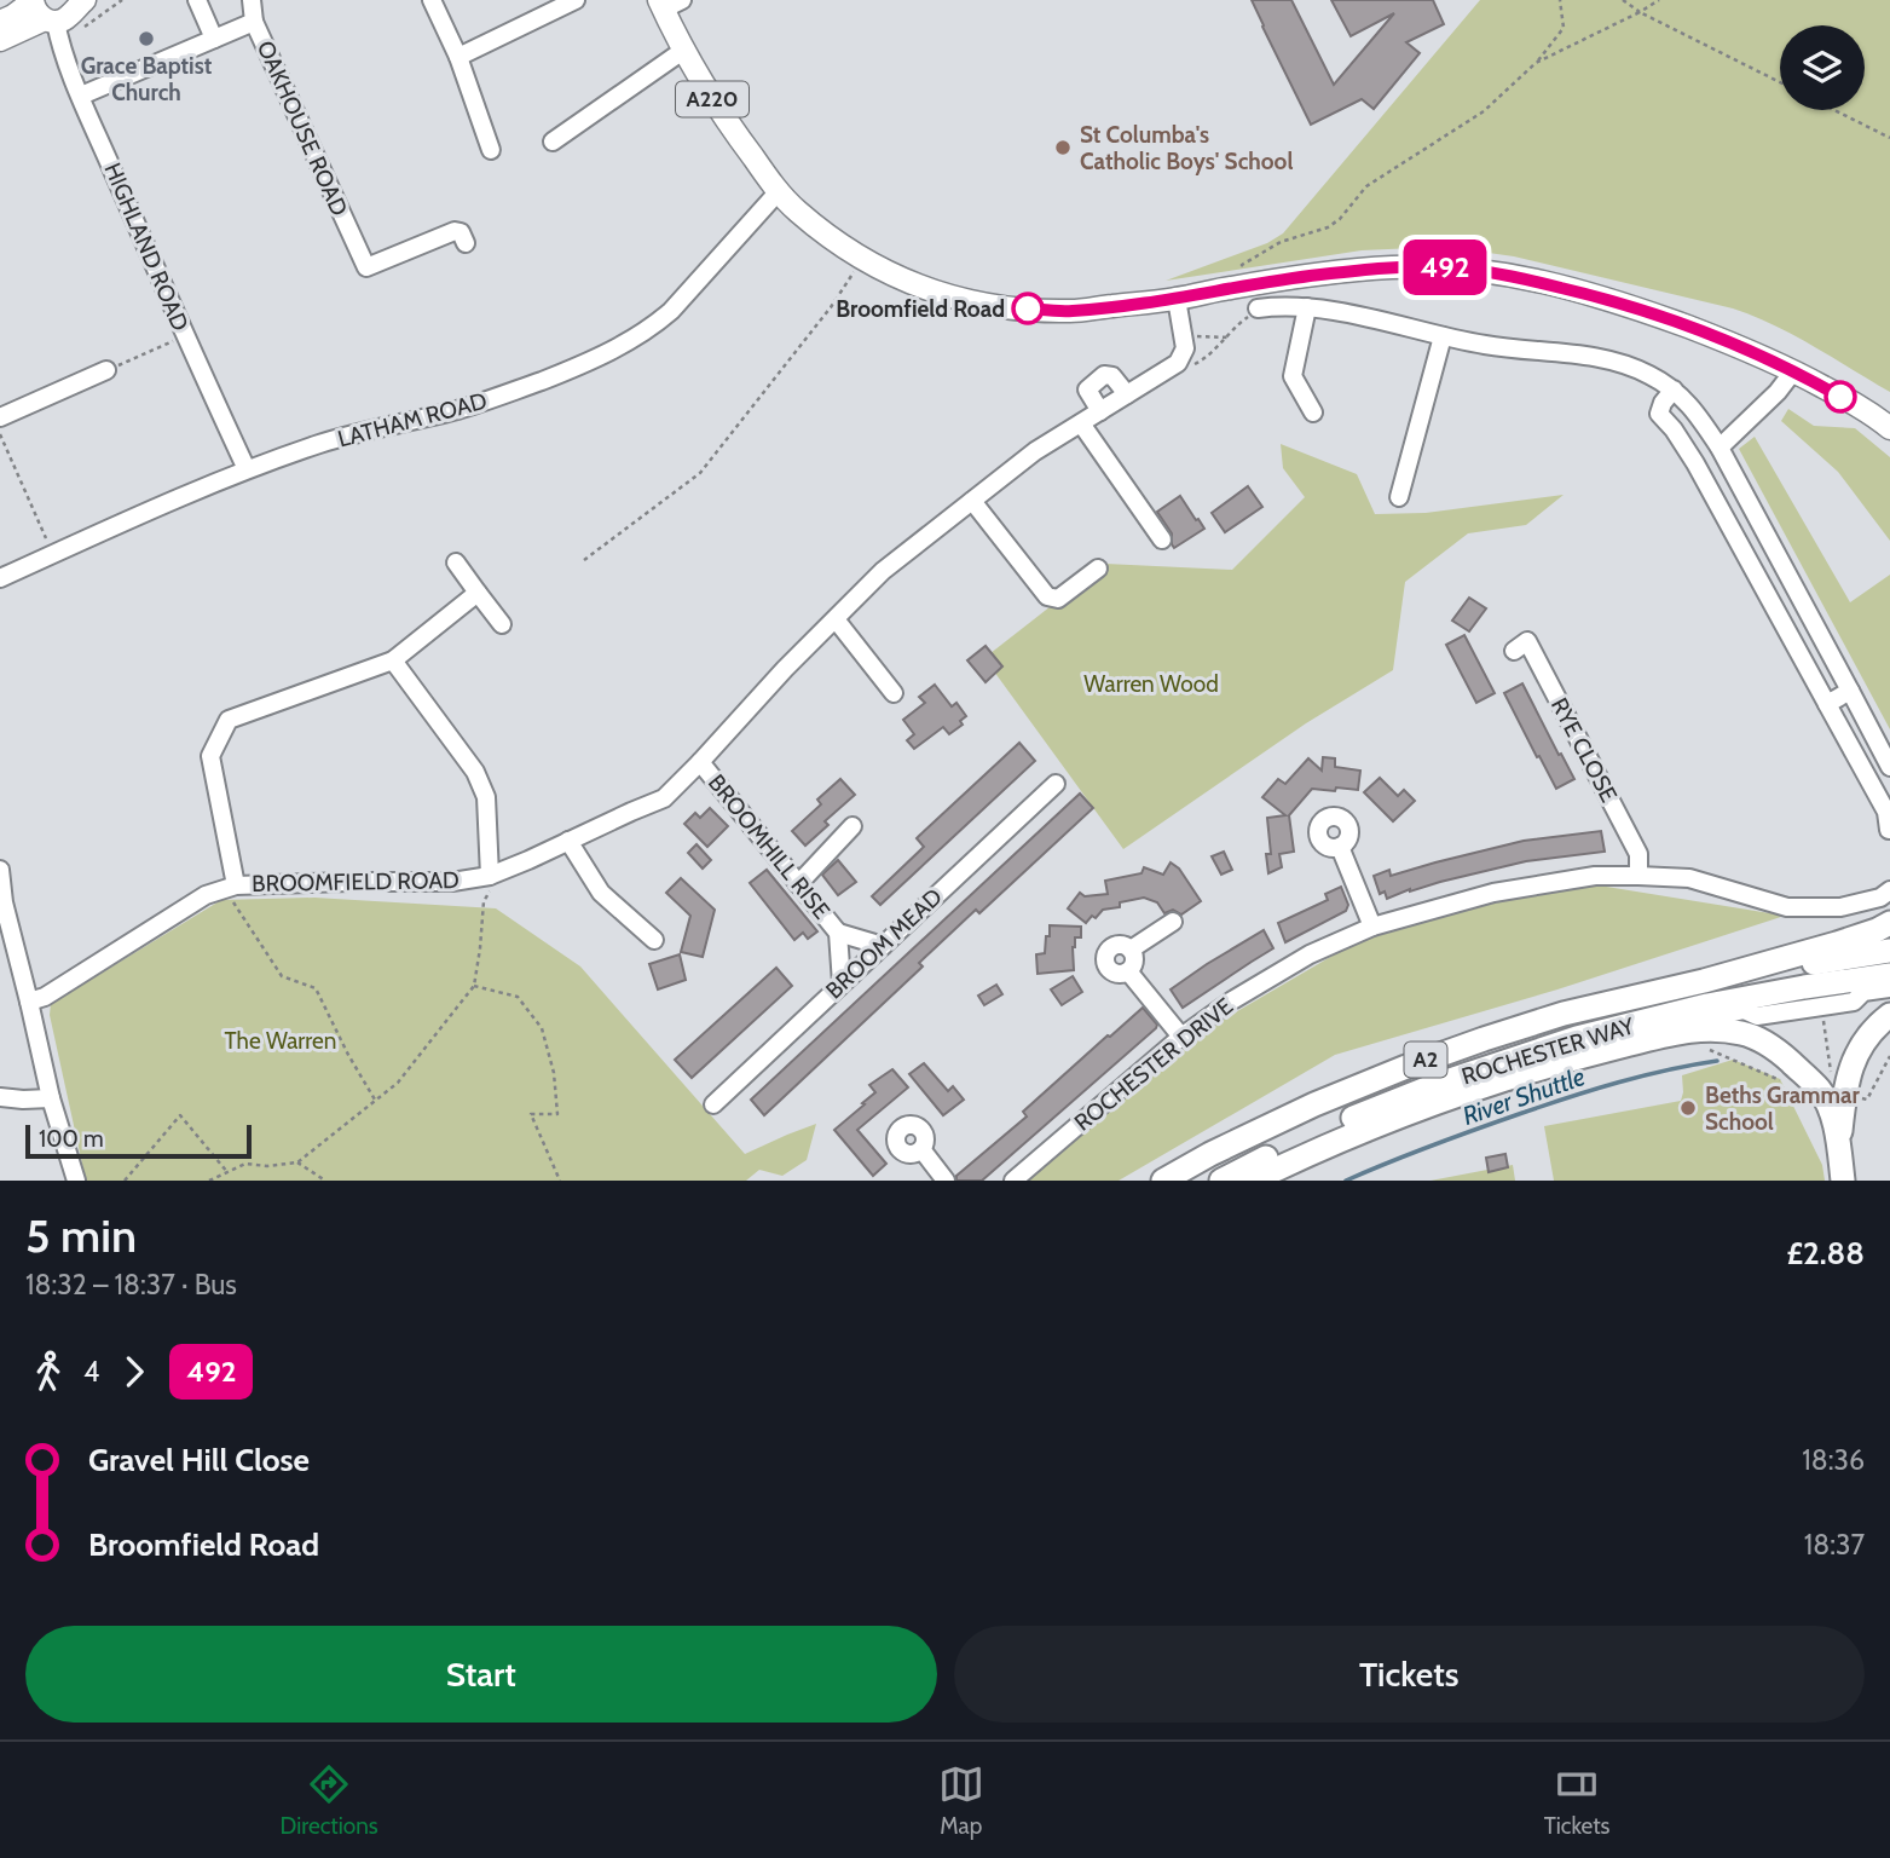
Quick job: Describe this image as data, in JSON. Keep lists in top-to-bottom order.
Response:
{
  "streets": {
    "highway": ["ROCHESTER WAY", "A2"],
    "main road": ["A220"],
    "street": [
      "OAKHOUSE ROAD",
      "HIGHLAND ROAD",
      "LATHAM ROAD",
      "RYE CLOSE",
      "BROOMHILL RISE",
      "BROOMFIELD ROAD",
      "BROOM MEAD",
      "ROCHESTER DRIVE"
    ]
  },
  "crossings": [
    ["A220", "LATHAM ROAD"],
    ["A220", "BROOMFIELD ROAD"],
    ["OAKHOUSE ROAD", "HIGHLAND ROAD"],
    ["HIGHLAND ROAD", "LATHAM ROAD"],
    ["RYE CLOSE", "ROCHESTER DRIVE"],
    ["BROOMHILL RISE", "BROOMFIELD ROAD"],
    ["BROOMHILL RISE", "BROOM MEAD"]
  ],
  "water": ["River Shuttle"],
  "parks": ["Warren Wood", "The Warren"],
  "places": [
    "Grace Baptist Church",
    "St Columba's Catholic Boys' School",
    "Broomfield Road",
    "Beths Grammar School"
  ],
  "lines": ["bus line 492"],
  "scale_bar": "100 m",
  "page": {
    "on_map": "492",
    "scale": "100 m",
    "heading": ["5 min", "18:32 – 18:37 · Bus", "£2.88"],
    "legs": ["4", "492"],
    "list": [
      {
        "name": "Gravel Hill Close",
        "value": "18:36"
      },
      {
        "name": "Broomfield Road",
        "value": "18:37"
      }
    ],
    "buttons": ["Start", "Tickets"],
    "tabs": ["Directions", "Map", "Tickets"]
  }
}
